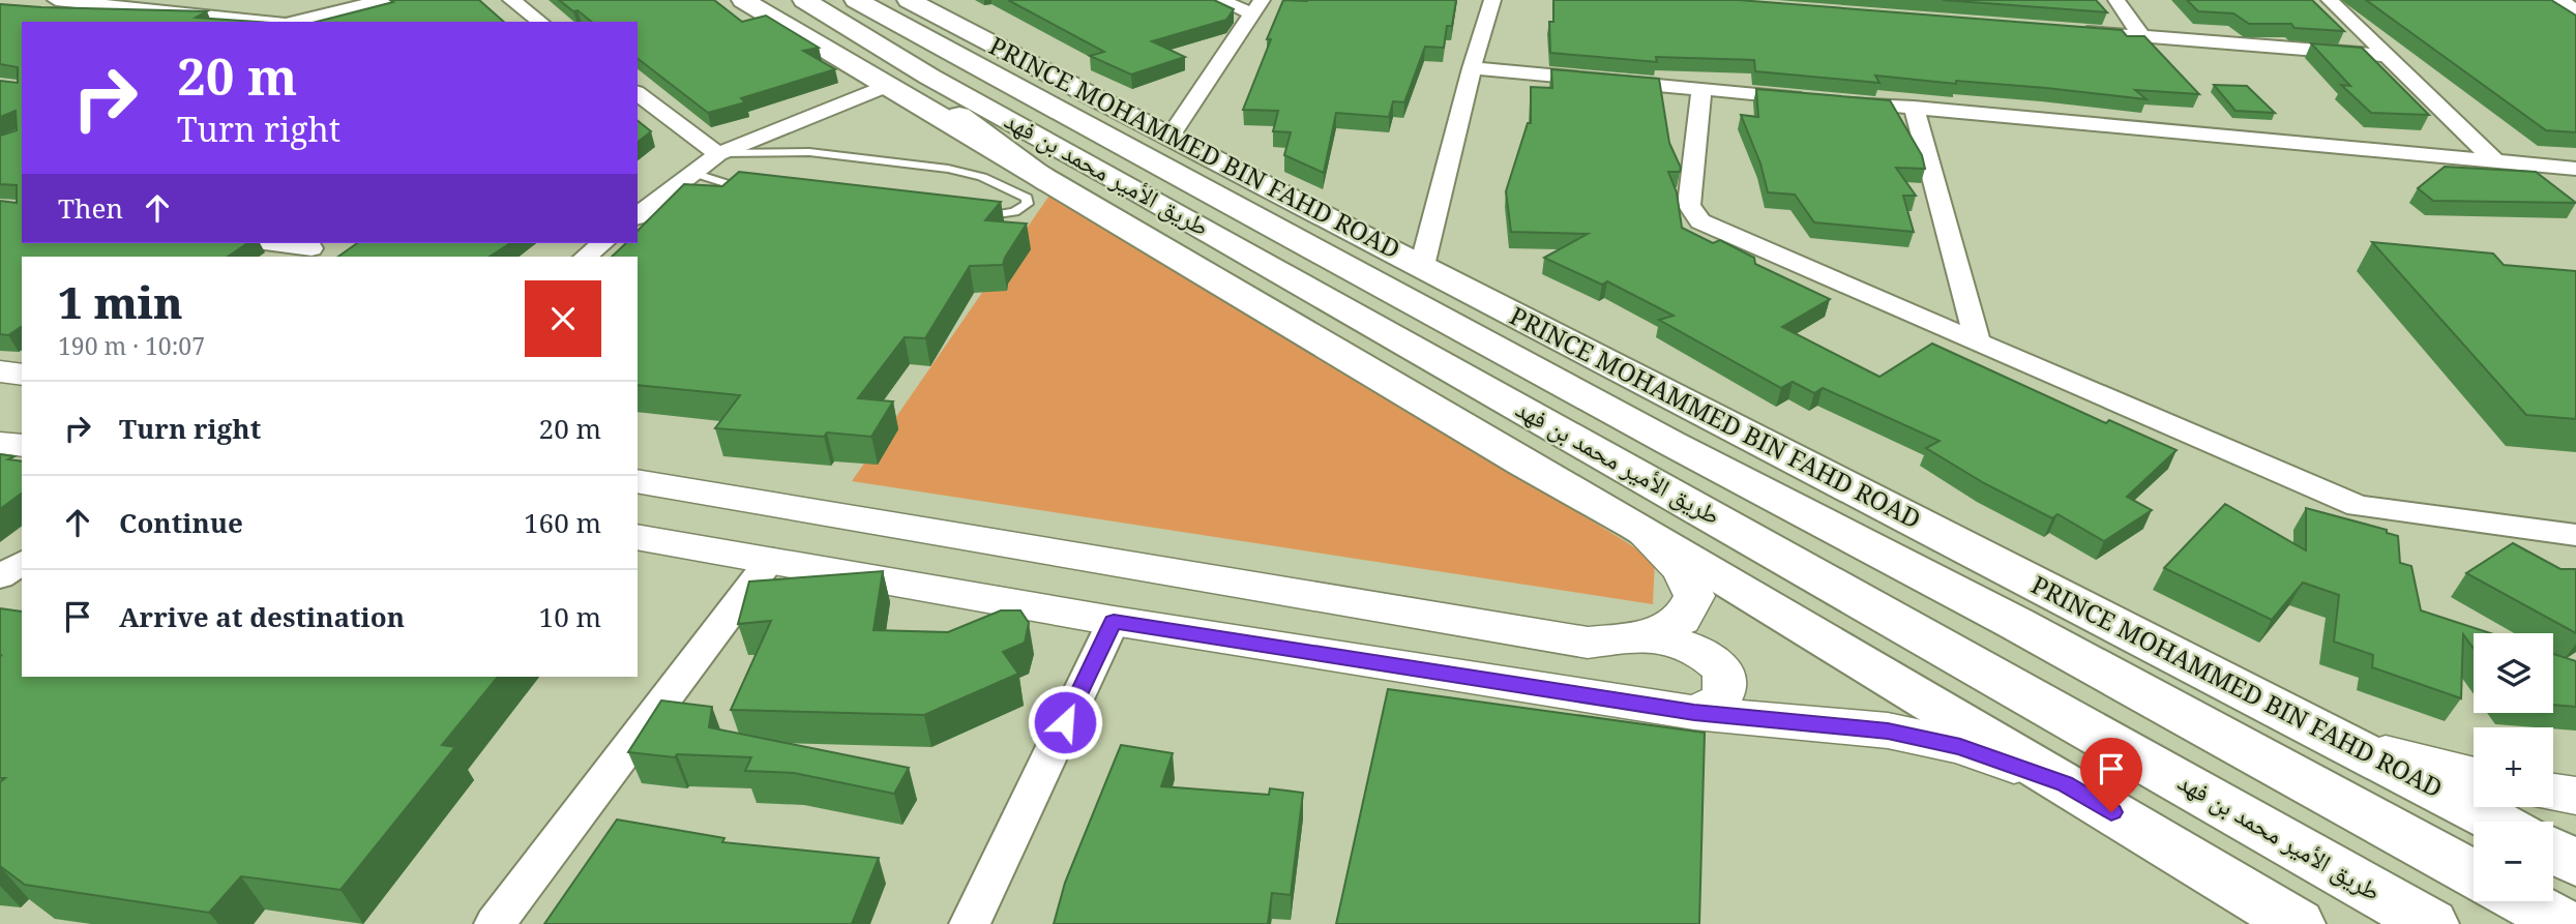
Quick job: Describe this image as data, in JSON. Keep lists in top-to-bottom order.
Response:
{
  "streets": {
    "main road": ["PRINCE MOHAMMED BIN FAHD ROAD", "طريق الأمير محمد بن فهد"]
  },
  "page": {
    "turn": ["20 m", "Turn right"],
    "then": "Then",
    "heading": ["1 min", "190 m · 10:07"],
    "list": [
      {
        "name": "Turn right",
        "value": "20 m"
      },
      {
        "name": "Continue",
        "value": "160 m"
      },
      {
        "name": "Arrive at destination",
        "value": "10 m"
      }
    ],
    "map_buttons": ["+", "−"]
  }
}
